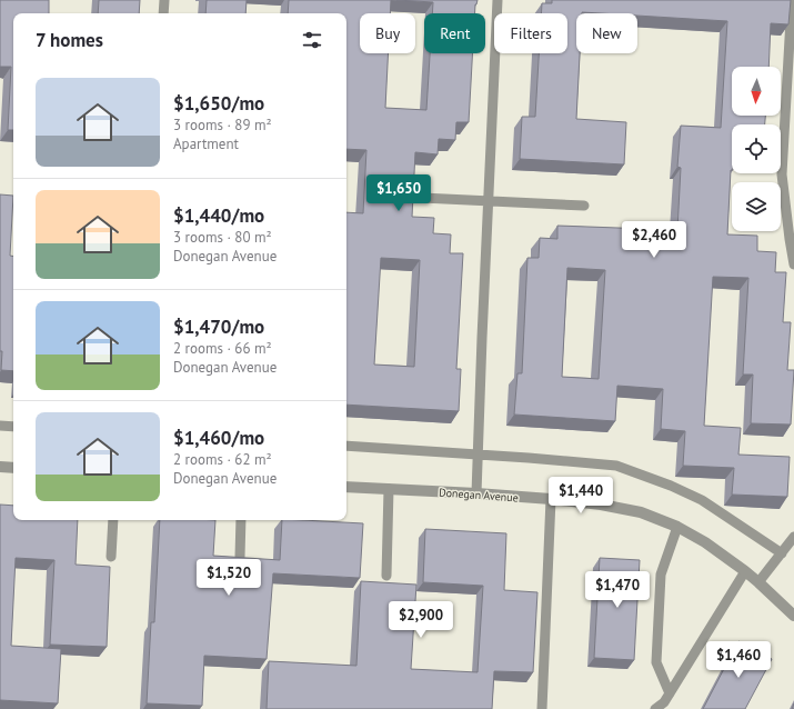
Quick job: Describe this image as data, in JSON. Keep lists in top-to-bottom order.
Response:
{
  "streets": {
    "street": ["Donegan Avenue"]
  },
  "north": "bottom",
  "page": {
    "chip": [
      "Buy",
      "Rent",
      "Filters",
      "New"
    ],
    "heading": "7 homes",
    "list": [
      {
        "name": "$1,650/mo",
        "note": "3 rooms · 89 m² · Apartment"
      },
      {
        "name": "$1,440/mo",
        "note": "3 rooms · 80 m² · Donegan Avenue"
      },
      {
        "name": "$1,470/mo",
        "note": "2 rooms · 66 m² · Donegan Avenue"
      },
      {
        "name": "$1,460/mo",
        "note": "2 rooms · 62 m² · Donegan Avenue"
      }
    ],
    "price": [
      "$1,650",
      "$2,460",
      "$1,440",
      "$1,520",
      "$1,470",
      "$2,900",
      "$1,460"
    ]
  }
}
